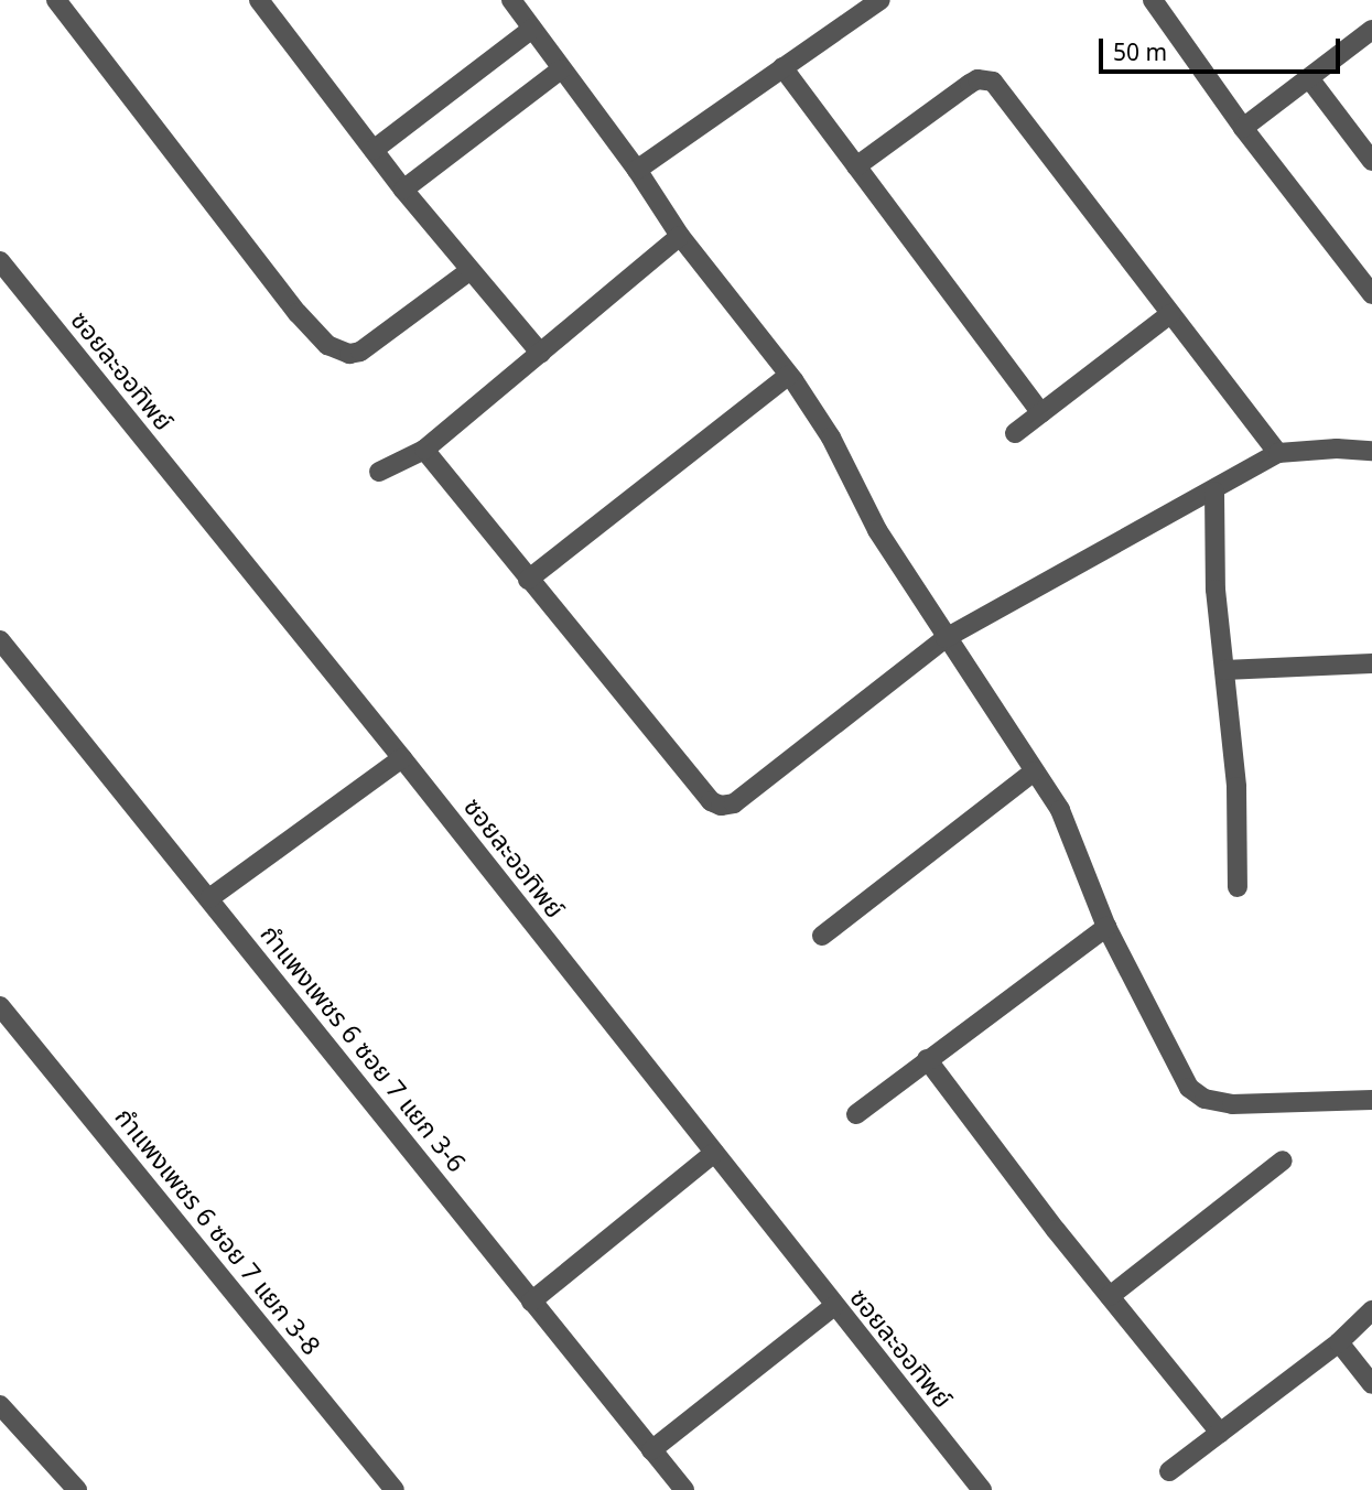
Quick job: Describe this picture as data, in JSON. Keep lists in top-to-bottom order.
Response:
{
  "streets": {
    "street": ["ซอยละออทิพย์", "กำแพงเพชร 6 ซอย 7 แยก 3-6", "กำแพงเพชร 6 ซอย 7 แยก 3-8"]
  },
  "scale_bar": "50 m"
}
